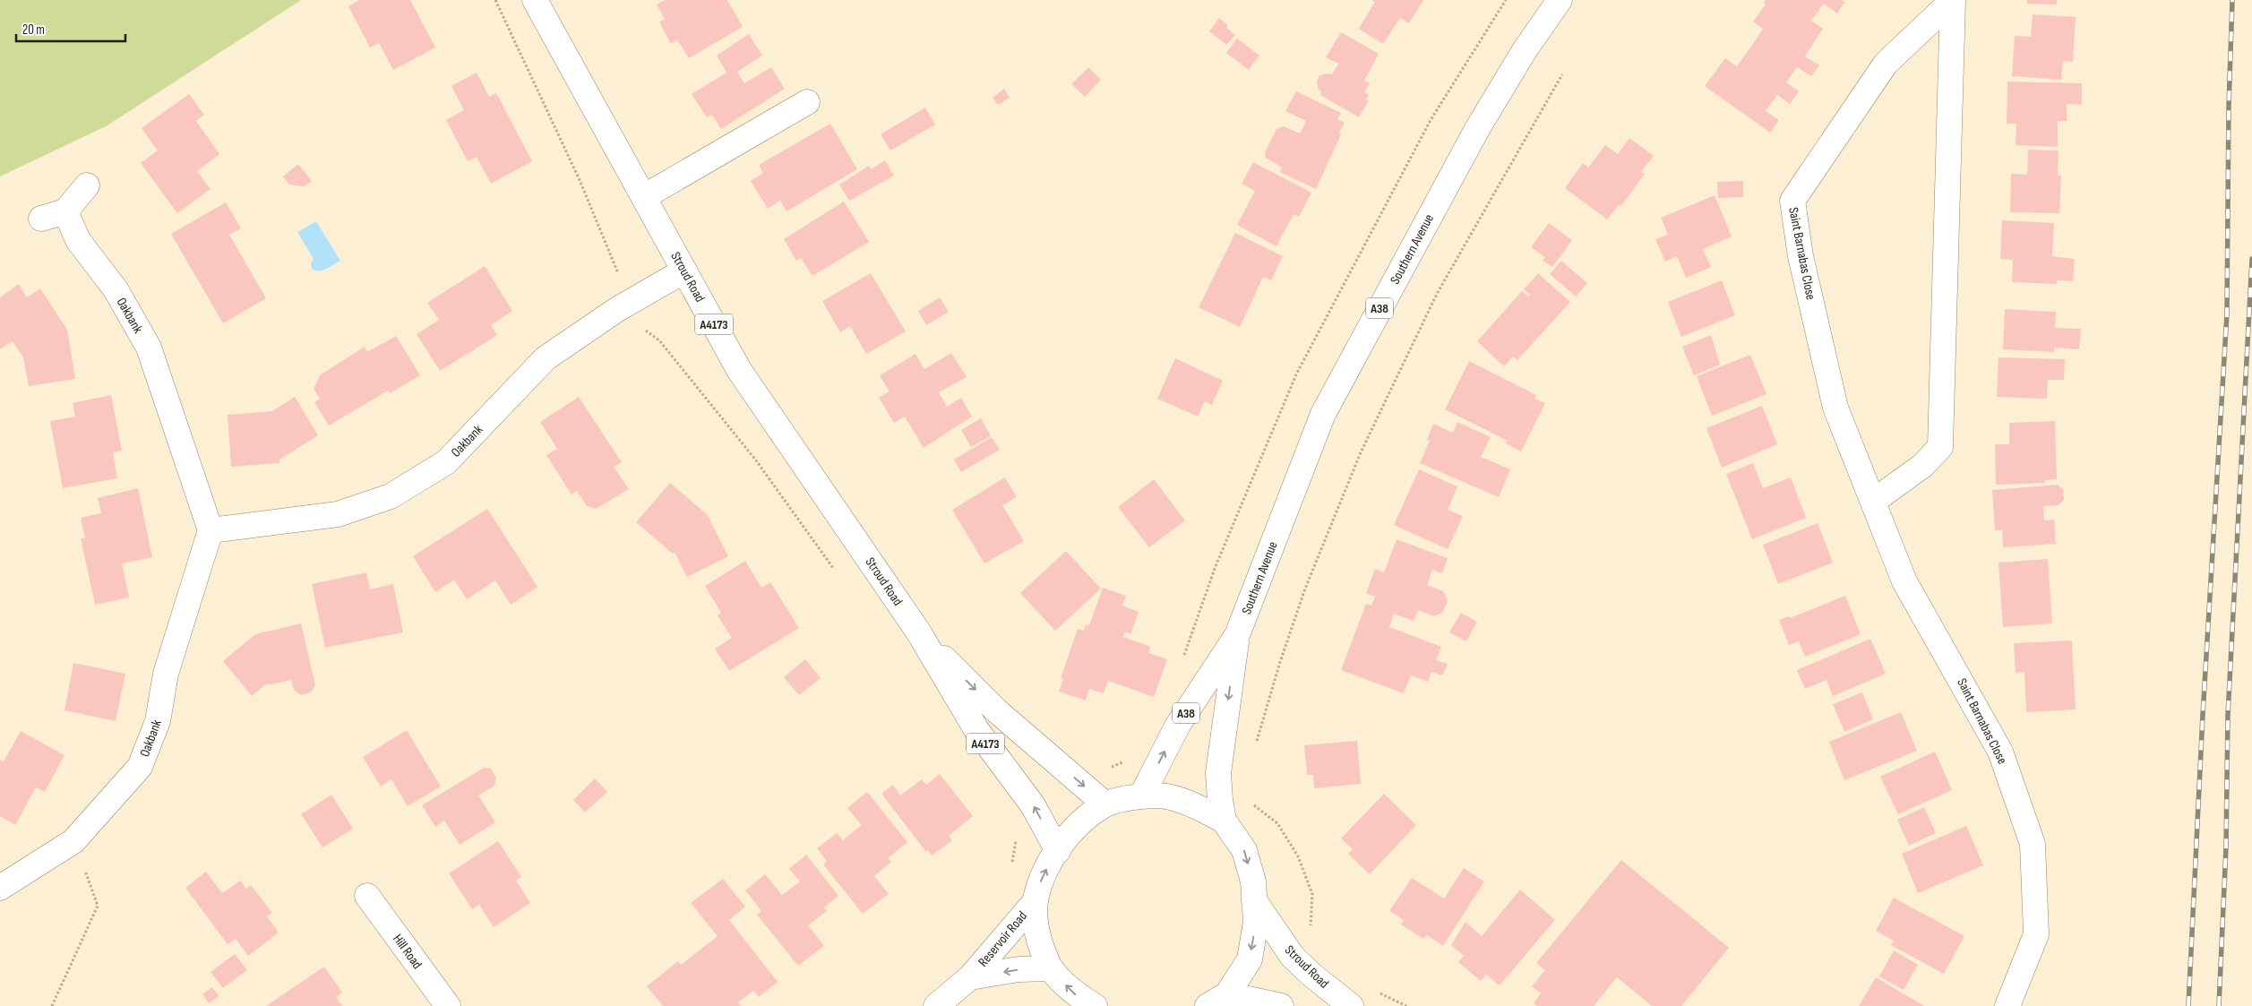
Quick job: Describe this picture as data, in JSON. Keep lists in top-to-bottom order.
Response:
{
  "streets": {
    "main road": [
      "Southern Avenue",
      "Saint Barnabas Close",
      "Stroud Road",
      "A38",
      "Oakbank",
      "A4173",
      "Reservoir Road",
      "Hill Road"
    ]
  },
  "crossings": [
    ["Southern Avenue", "A38"],
    ["Stroud Road", "A38"],
    ["Stroud Road", "Oakbank"],
    ["Stroud Road", "A4173"],
    ["A38", "A4173"],
    ["A38", "Reservoir Road"]
  ],
  "one_way": ["Reservoir Road"],
  "scale_bar": "20 m"
}
